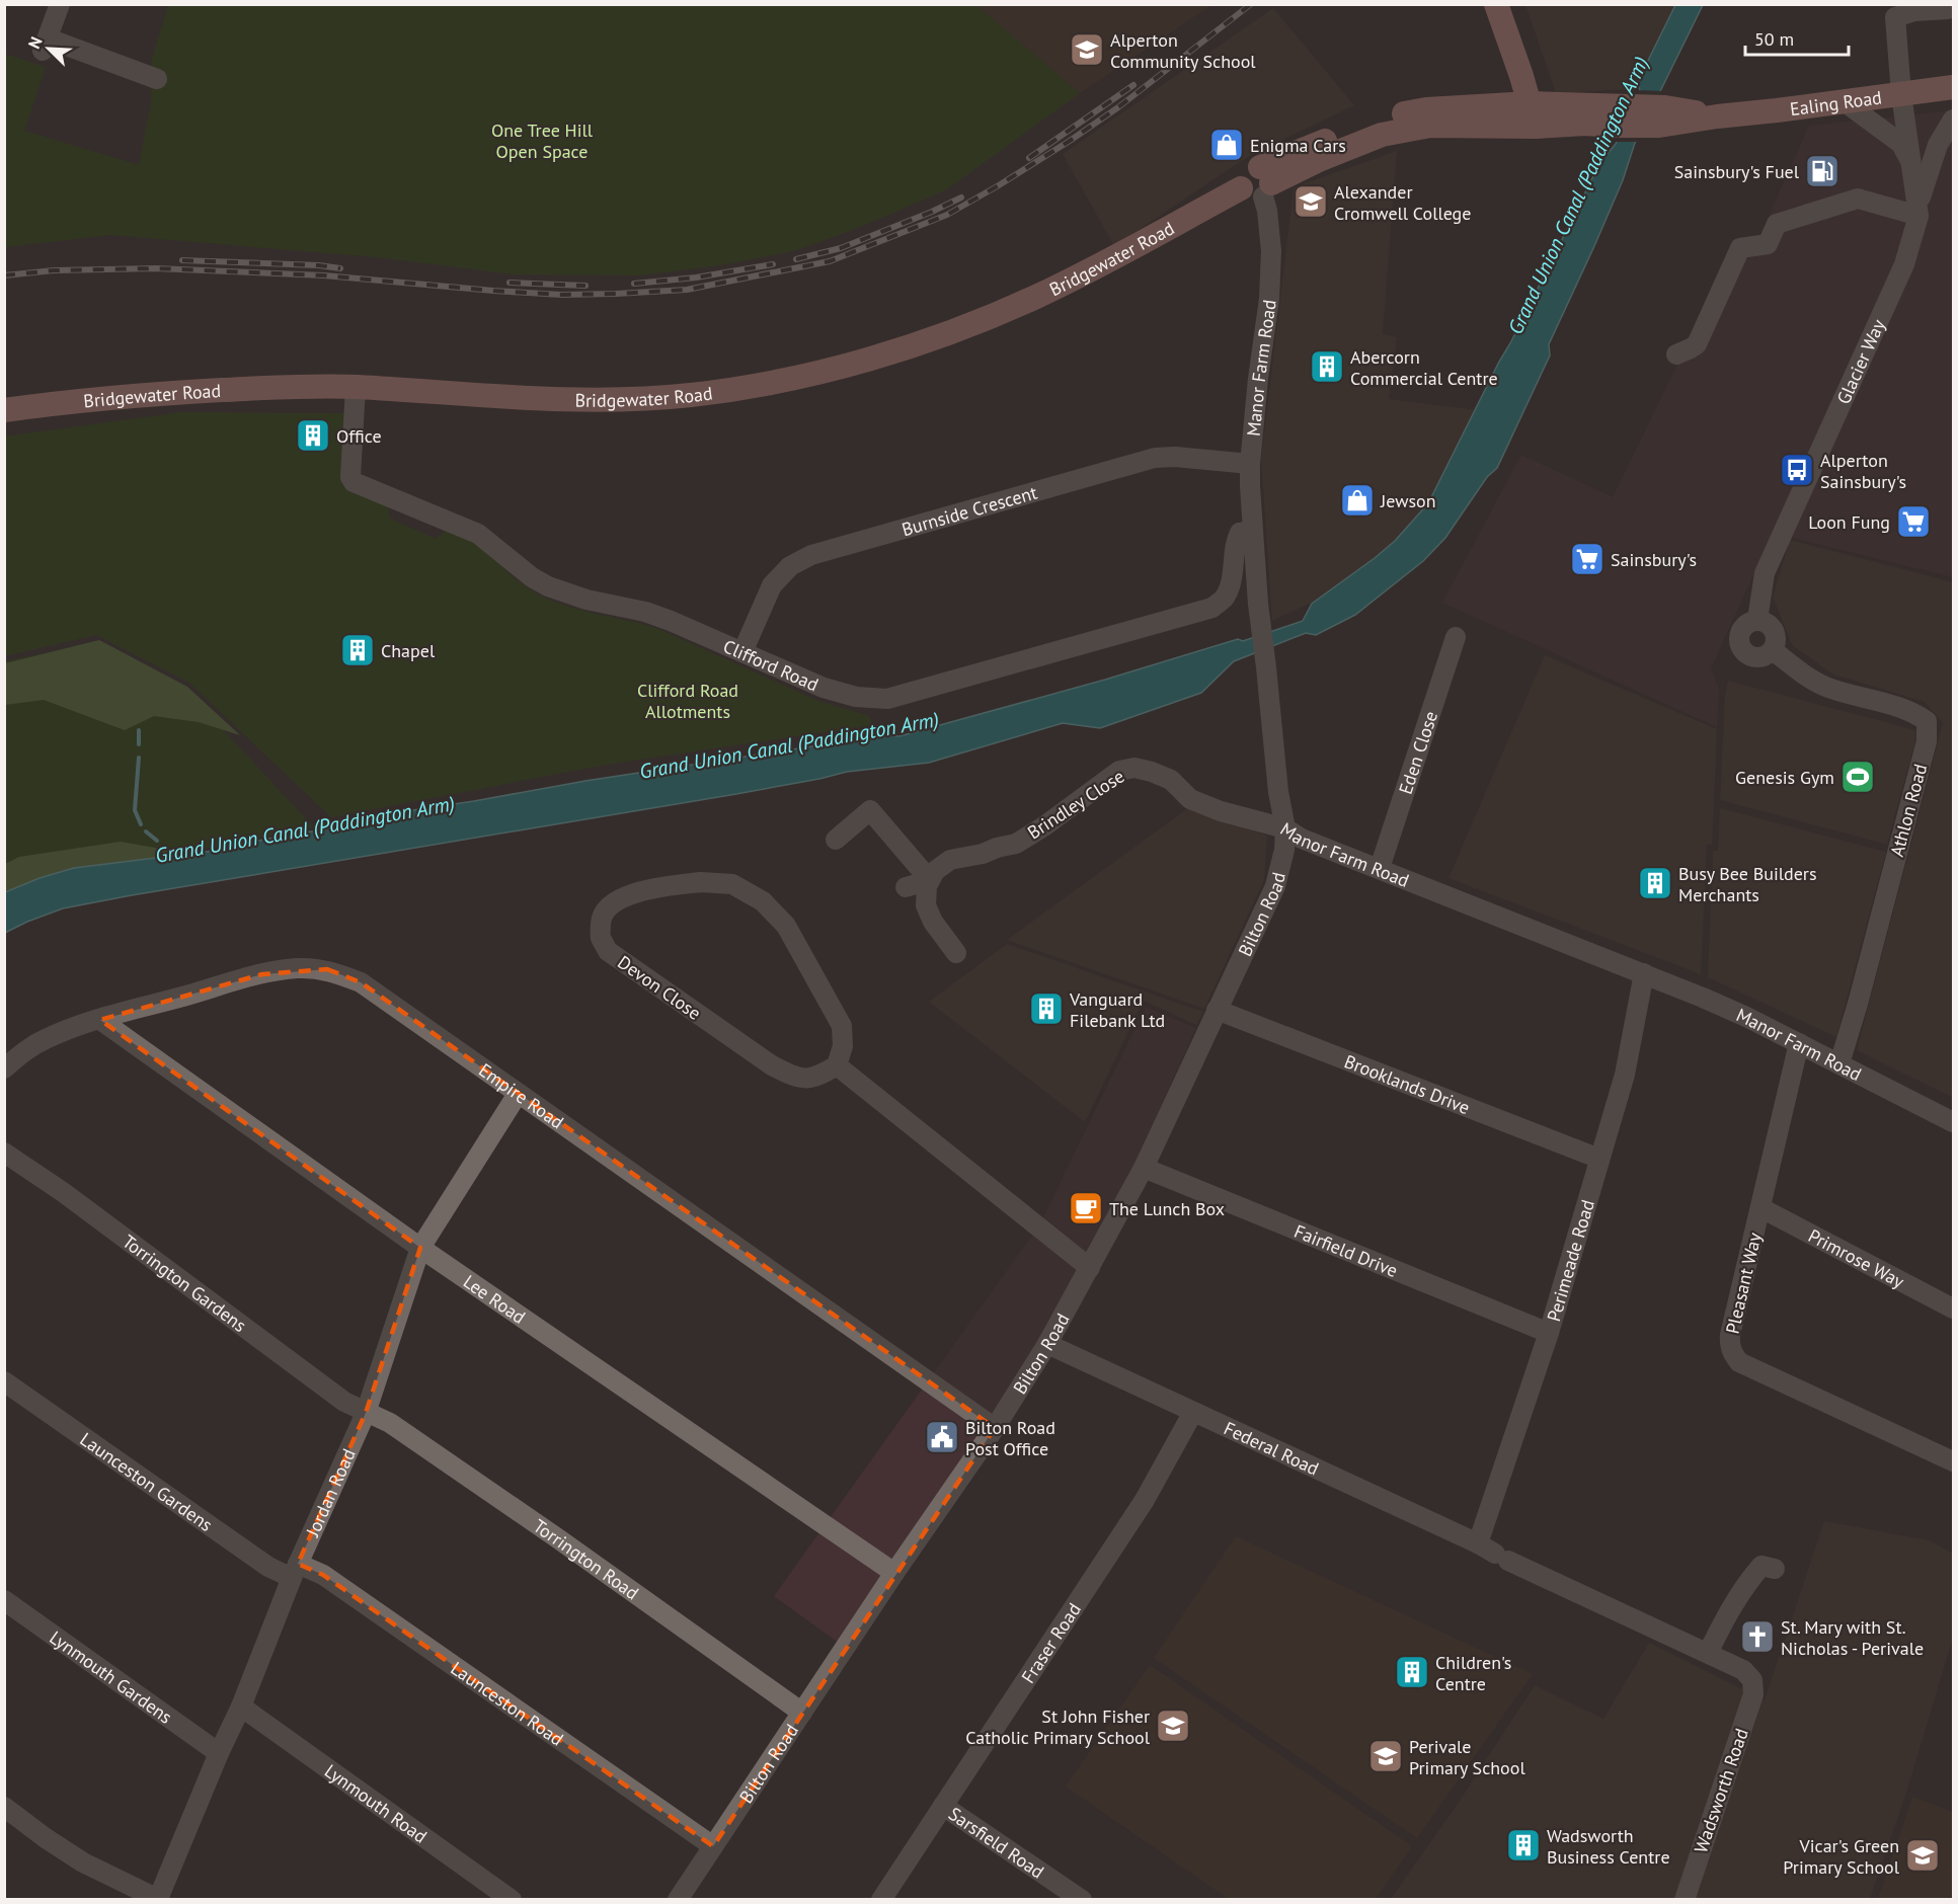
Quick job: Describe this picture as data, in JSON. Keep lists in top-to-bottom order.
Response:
{
  "streets": {
    "main road": ["Ealing Road", "Bridgewater Road"],
    "street": [
      "Glacier Way",
      "Manor Farm Road",
      "Burnside Crescent",
      "Clifford Road",
      "Eden Close",
      "Brindley Close",
      "Athlon Road",
      "Bilton Road",
      "Devon Close",
      "Brooklands Drive",
      "Empire Road",
      "Fairfield Drive",
      "Primrose Way",
      "Perimeade Road",
      "Torrington Gardens",
      "Pleasant Way",
      "Lee Road",
      "Federal Road",
      "Launceston Gardens",
      "Jordan Road",
      "Torrington Road",
      "Fraser Road",
      "Lynmouth Gardens",
      "Launceston Road",
      "Wadsworth Road",
      "Lynmouth Road",
      "Sarsfield Road"
    ]
  },
  "crossings": [
    ["Ealing Road", "Bridgewater Road"],
    ["Ealing Road", "Glacier Way"],
    ["Bridgewater Road", "Manor Farm Road"],
    ["Bridgewater Road", "Clifford Road"],
    ["Glacier Way", "Athlon Road"],
    ["Manor Farm Road", "Burnside Crescent"],
    ["Manor Farm Road", "Clifford Road"],
    ["Manor Farm Road", "Eden Close"],
    ["Manor Farm Road", "Brindley Close"],
    ["Manor Farm Road", "Athlon Road"],
    ["Manor Farm Road", "Bilton Road"],
    ["Manor Farm Road", "Perimeade Road"],
    ["Manor Farm Road", "Pleasant Way"],
    ["Burnside Crescent", "Clifford Road"],
    ["Brindley Close", "Bilton Road"],
    ["Bilton Road", "Brooklands Drive"],
    ["Bilton Road", "Empire Road"],
    ["Bilton Road", "Fairfield Drive"],
    ["Bilton Road", "Lee Road"],
    ["Bilton Road", "Federal Road"],
    ["Bilton Road", "Torrington Road"],
    ["Bilton Road", "Launceston Road"],
    ["Brooklands Drive", "Perimeade Road"],
    ["Empire Road", "Lee Road"],
    ["Empire Road", "Jordan Road"],
    ["Fairfield Drive", "Perimeade Road"],
    ["Primrose Way", "Pleasant Way"],
    ["Perimeade Road", "Federal Road"],
    ["Torrington Gardens", "Jordan Road"],
    ["Torrington Gardens", "Torrington Road"],
    ["Lee Road", "Jordan Road"],
    ["Federal Road", "Fraser Road"],
    ["Federal Road", "Wadsworth Road"],
    ["Launceston Gardens", "Jordan Road"],
    ["Launceston Gardens", "Launceston Road"],
    ["Jordan Road", "Torrington Road"],
    ["Jordan Road", "Lynmouth Gardens"],
    ["Jordan Road", "Launceston Road"],
    ["Jordan Road", "Lynmouth Road"],
    ["Fraser Road", "Sarsfield Road"]
  ],
  "water": ["Grand Union Canal (Paddington Arm)"],
  "parks": ["One Tree Hill Open Space", "Clifford Road Allotments"],
  "places": {
    "school or university": [
      "Alperton Community School",
      "Alexander Cromwell College",
      "St John Fisher Catholic Primary School",
      "Perivale Primary School",
      "Vicar's Green Primary School"
    ],
    "shop": ["Enigma Cars", "Jewson"],
    "fuel station": ["Sainsbury's Fuel"],
    "building": [
      "Abercorn Commercial Centre",
      "Office",
      "Chapel",
      "Busy Bee Builders Merchants",
      "Vanguard Filebank Ltd",
      "Children's Centre",
      "Wadsworth Business Centre"
    ],
    "bus stop": ["Alperton Sainsbury's"],
    "supermarket": ["Loon Fung", "Sainsbury's"],
    "sports": ["Genesis Gym"],
    "cafe": ["The Lunch Box"],
    "public building": ["Bilton Road Post Office"],
    "church": ["St. Mary with St. Nicholas - Perivale"]
  },
  "scale_bar": "50 m",
  "north": "top left"
}
